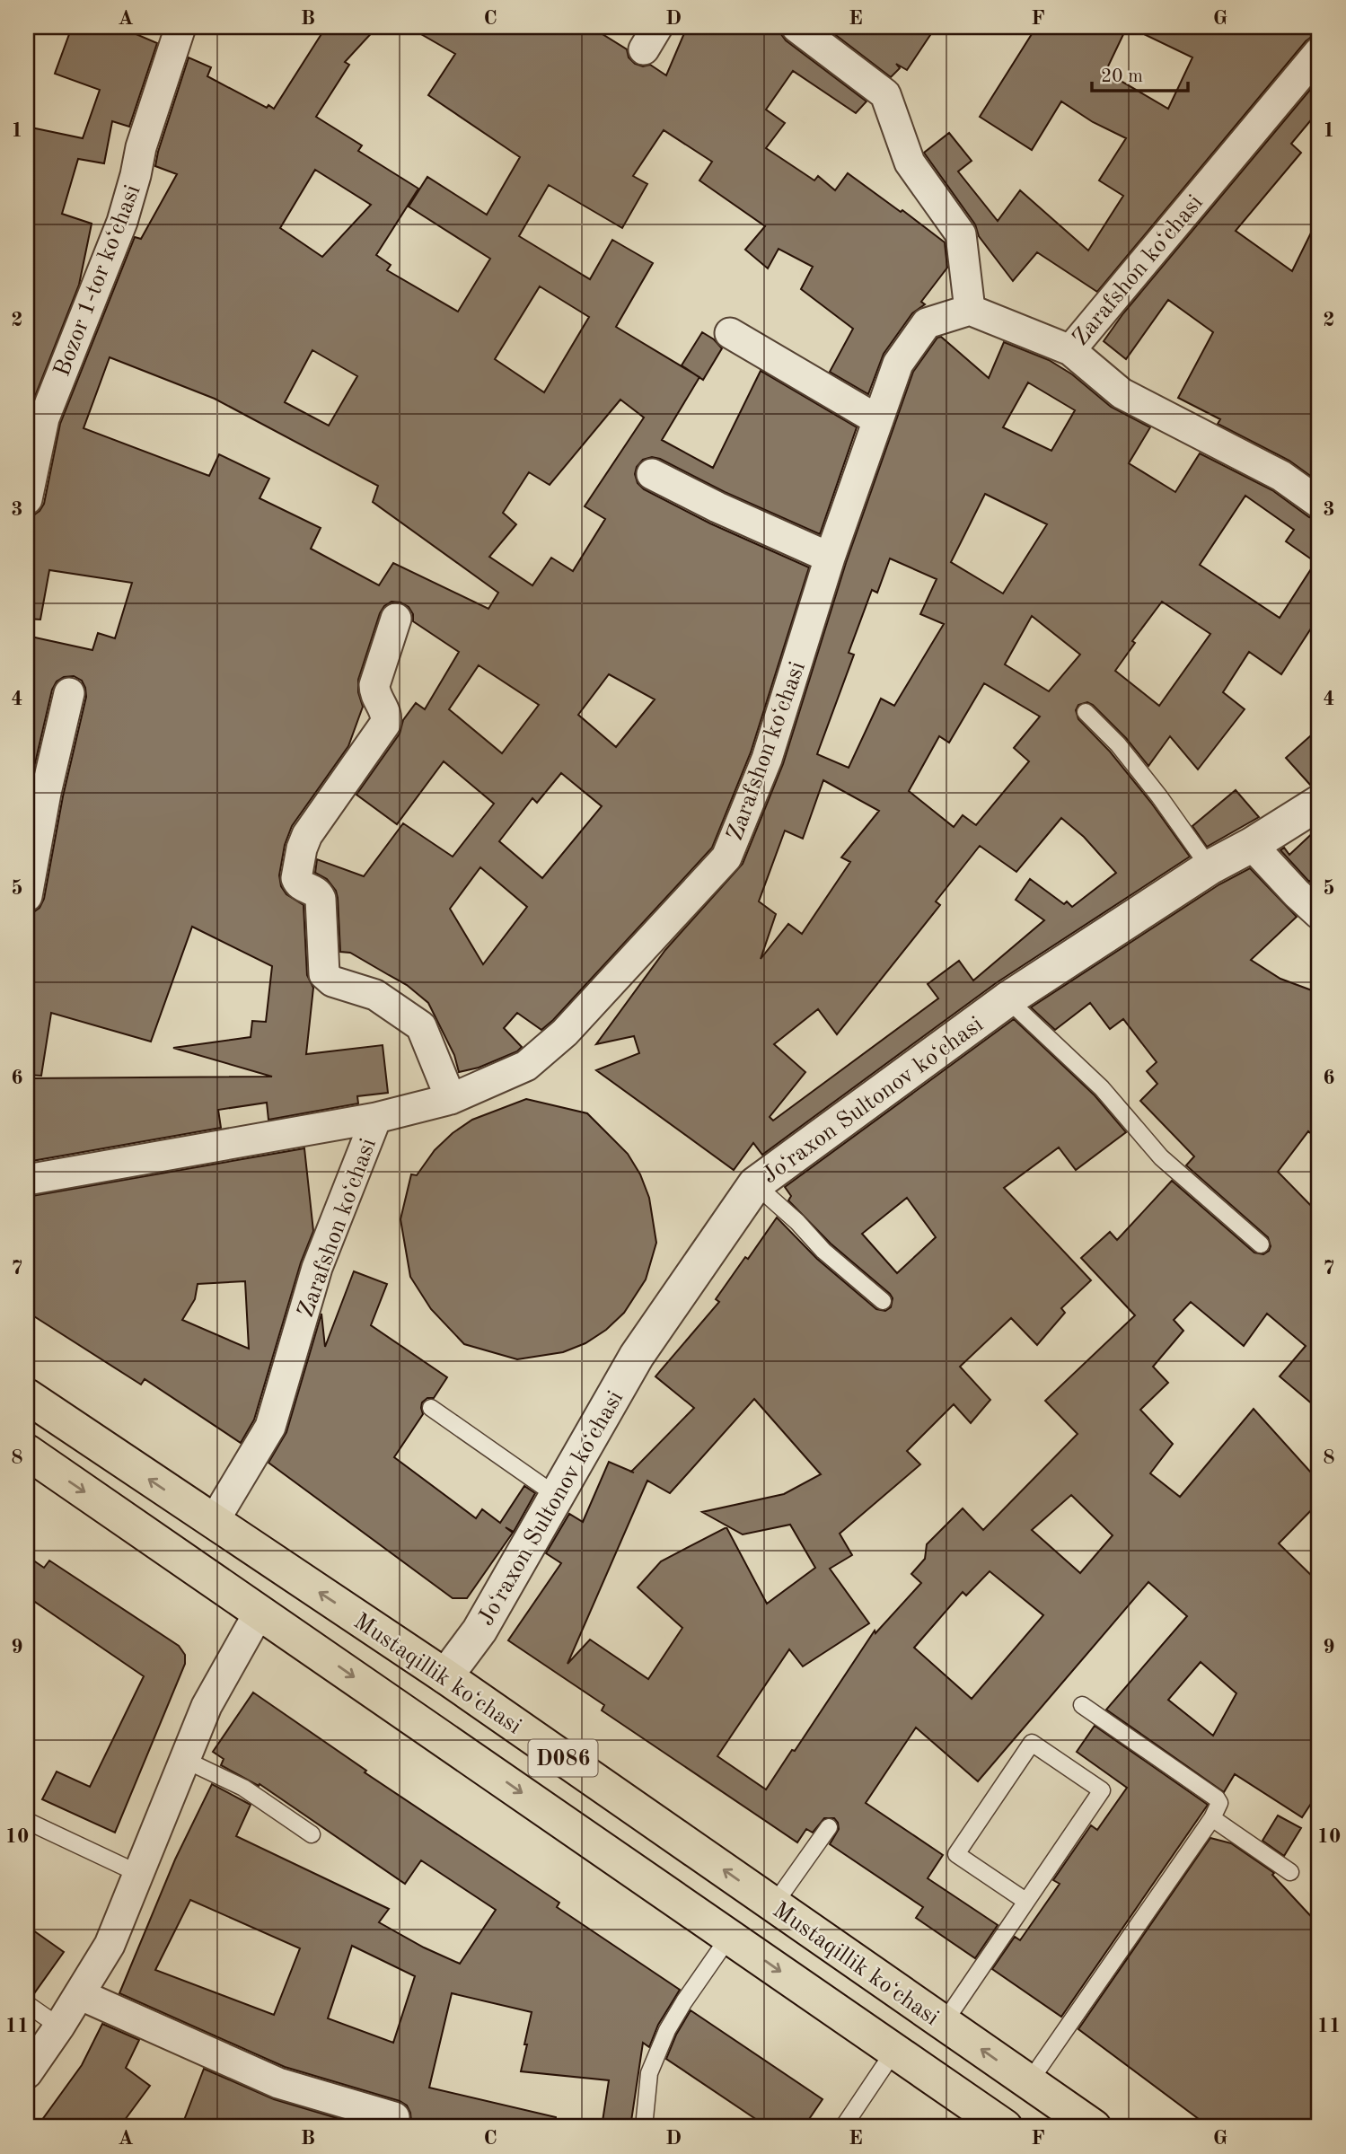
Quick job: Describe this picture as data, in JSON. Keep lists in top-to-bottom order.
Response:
{
  "streets": {
    "main road": ["Mustaqillik koʻchasi", "D086"],
    "street": ["Zarafshon koʻchasi", "Bozor 1-tor koʻchasi", "Joʻraxon Sultonov koʻchasi"]
  },
  "crossings": [
    ["Zarafshon koʻchasi", "Mustaqillik koʻchasi"],
    ["Joʻraxon Sultonov koʻchasi", "Mustaqillik koʻchasi"]
  ],
  "scale_bar": "20 m",
  "grid": {
    "columns": [
      "A",
      "B",
      "C",
      "D",
      "E",
      "F",
      "G"
    ],
    "rows": [
      "1",
      "2",
      "3",
      "4",
      "5",
      "6",
      "7",
      "8",
      "9",
      "10",
      "11"
    ]
  }
}
